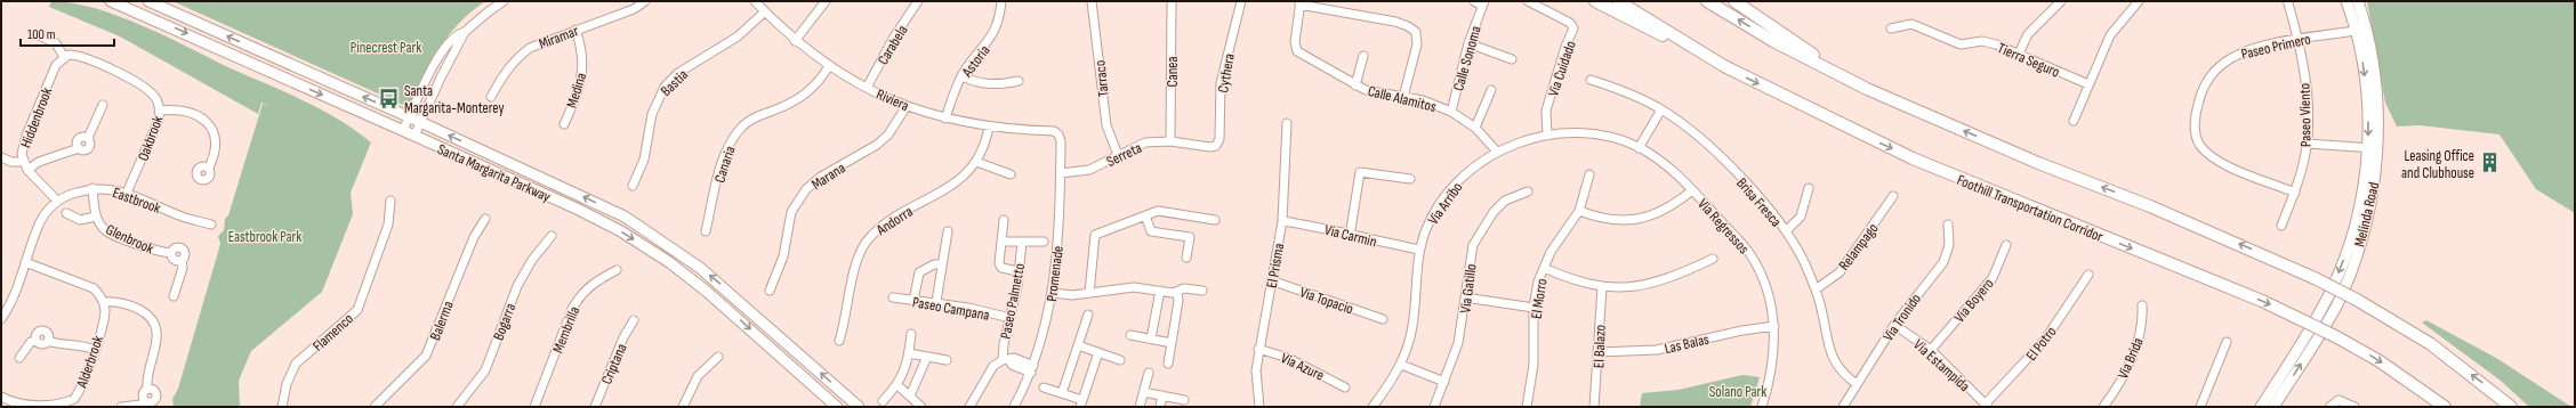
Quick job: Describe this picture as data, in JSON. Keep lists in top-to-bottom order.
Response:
{
  "streets": {
    "highway": ["Foothill Transportation Corridor"],
    "main road": ["Santa Margarita Parkway", "Melinda Road"],
    "street": [
      "Miramar",
      "Carabela",
      "Paseo Primero",
      "Calle Sonoma",
      "Tierra Seguro",
      "Astoria",
      "Via Cuidado",
      "Canea",
      "Cythera",
      "Tarraco",
      "Bastia",
      "Medina",
      "Calle Alamitos",
      "Riviera",
      "Paseo Viento",
      "Hiddenbrook",
      "Oakbrook",
      "Serreta",
      "Canaria",
      "Marana",
      "Eastbrook",
      "Brisa Fresca",
      "Via Arribo",
      "Andorra",
      "Via Regressos",
      "Via Carmin",
      "Glenbrook",
      "Relampago",
      "El Prisma",
      "Promenade",
      "Via Gatillo",
      "El Morro",
      "Via Topacio",
      "Via Boyero",
      "Paseo Palmetto",
      "Paseo Campana",
      "Via Tronido",
      "Balerma",
      "Bogarra",
      "Membrilla",
      "Flamenco",
      "Las Balas",
      "El Potro",
      "El Balazo",
      "Via Brida",
      "Alderbrook",
      "Criptana",
      "Via Estampida",
      "Via Azure"
    ]
  },
  "crossings": [
    ["Miramar", "Medina"],
    ["Carabela", "Riviera"],
    ["Paseo Primero", "Paseo Viento"],
    ["Paseo Primero", "Melinda Road"],
    ["Calle Sonoma", "Calle Alamitos"],
    ["Astoria", "Riviera"],
    ["Via Cuidado", "Via Arribo"],
    ["Canea", "Serreta"],
    ["Cythera", "Serreta"],
    ["Tarraco", "Serreta"],
    ["Bastia", "Riviera"],
    ["Calle Alamitos", "Via Arribo"],
    ["Riviera", "Canaria"],
    ["Riviera", "Marana"],
    ["Riviera", "Andorra"],
    ["Riviera", "Promenade"],
    ["Hiddenbrook", "Oakbrook"],
    ["Hiddenbrook", "Eastbrook"],
    ["Hiddenbrook", "Glenbrook"],
    ["Oakbrook", "Eastbrook"],
    ["Oakbrook", "Glenbrook"],
    ["Serreta", "Promenade"],
    ["Eastbrook", "Glenbrook"],
    ["Brisa Fresca", "Relampago"],
    ["Brisa Fresca", "Via Tronido"],
    ["Via Arribo", "Via Regressos"],
    ["Via Arribo", "Via Carmin"],
    ["Via Regressos", "Las Balas"],
    ["Via Carmin", "El Prisma"],
    ["El Prisma", "Via Topacio"],
    ["El Prisma", "Via Azure"],
    ["Promenade", "Paseo Palmetto"],
    ["Via Boyero", "Via Estampida"],
    ["Paseo Palmetto", "Paseo Campana"],
    ["Via Tronido", "Via Estampida"],
    ["Las Balas", "El Balazo"],
    ["El Potro", "Via Estampida"]
  ],
  "parks": ["Pinecrest Park", "Eastbrook Park", "Solano Park"],
  "places": {
    "bus stop": ["Santa Margarita-Monterey"],
    "building": ["Leasing Office and Clubhouse"]
  },
  "scale_bar": "100 m"
}
